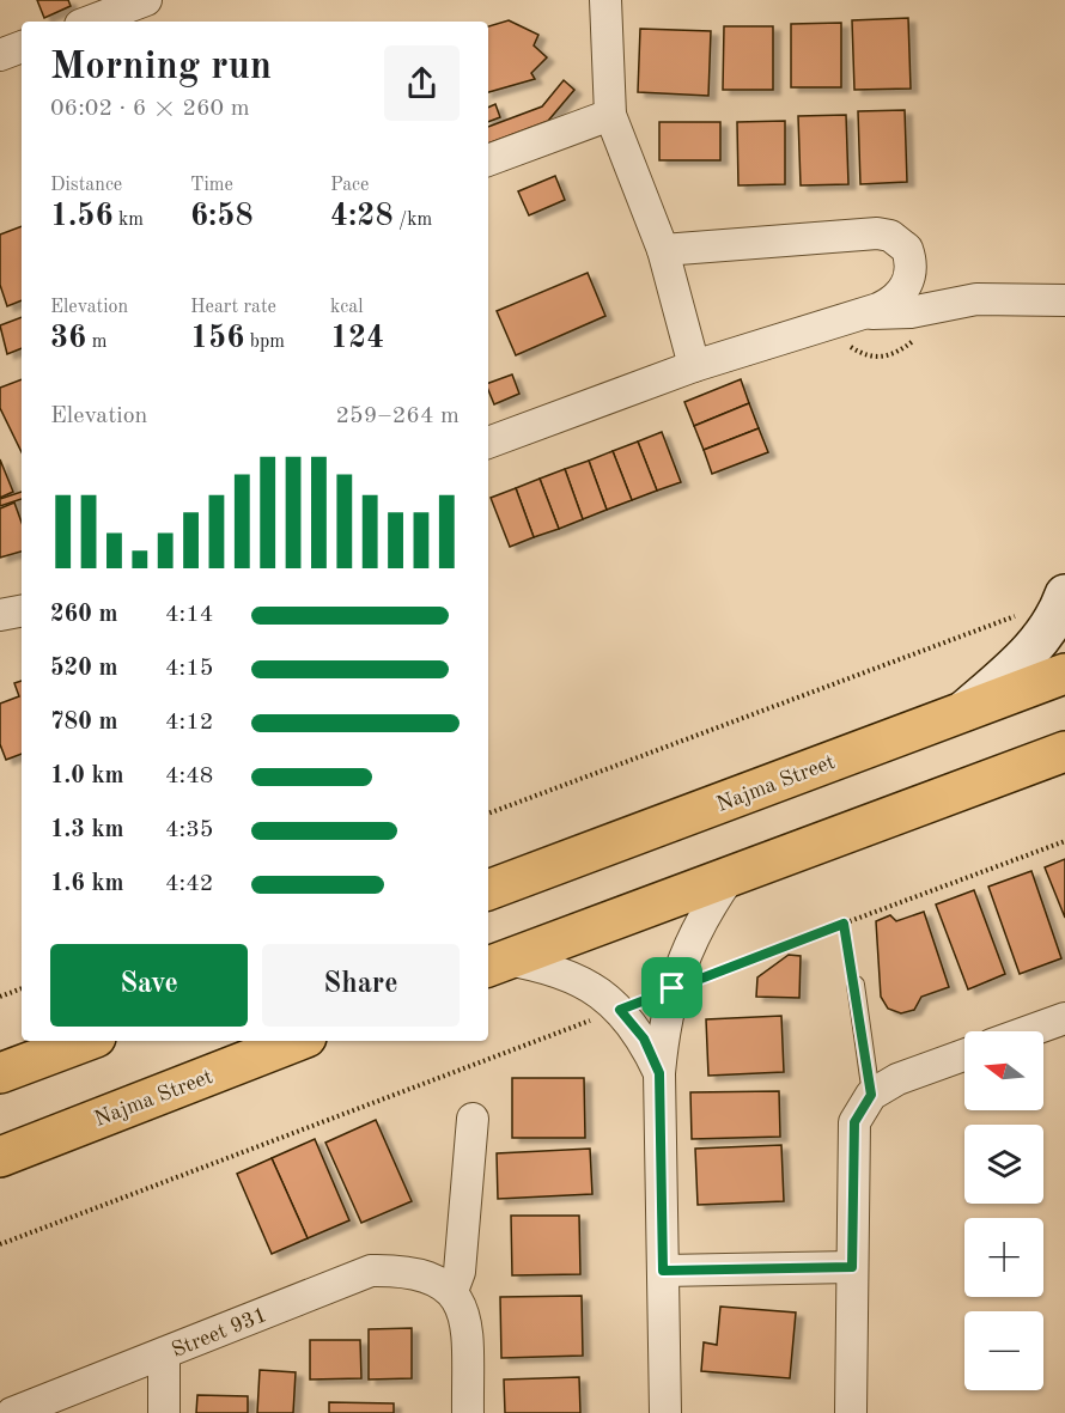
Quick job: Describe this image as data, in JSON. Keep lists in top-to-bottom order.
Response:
{
  "streets": {
    "main road": ["Najma Street"],
    "street": ["Street 931"]
  },
  "north": "left",
  "page": {
    "heading": ["Morning run", "06:02 · 6 × 260 m"],
    "stats": [
      ["Distance", "1.56 km"],
      ["Time", "6:58"],
      ["Pace", "4:28 /km"],
      ["Elevation", "36 m"],
      ["Heart rate", "156 bpm"],
      ["kcal", "124"]
    ],
    "chart": ["Elevation", "259–264 m"],
    "list": [
      {
        "name": "260 m",
        "note": "4:14"
      },
      {
        "name": "520 m",
        "note": "4:15"
      },
      {
        "name": "780 m",
        "note": "4:12"
      },
      {
        "name": "1.0 km",
        "note": "4:48"
      },
      {
        "name": "1.3 km",
        "note": "4:35"
      },
      {
        "name": "1.6 km",
        "note": "4:42"
      }
    ],
    "buttons": ["Save", "Share"],
    "map_buttons": ["+", "−"]
  }
}
